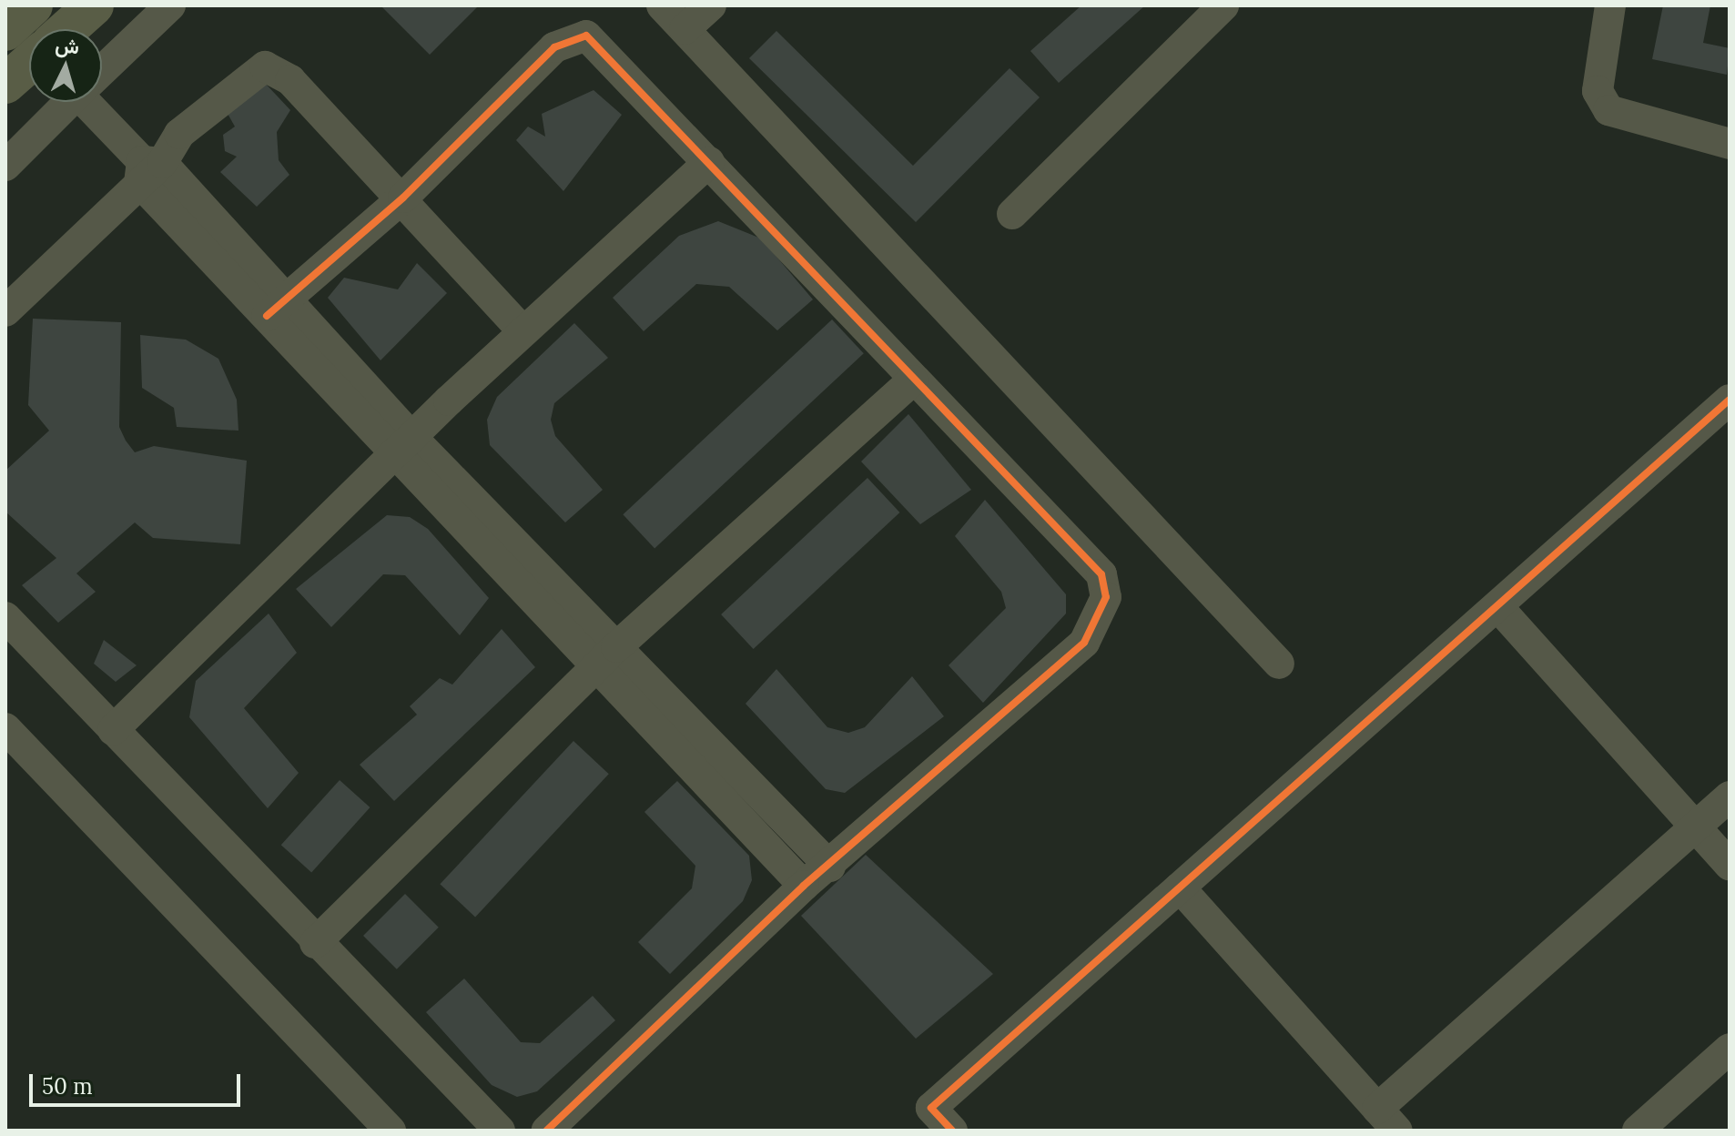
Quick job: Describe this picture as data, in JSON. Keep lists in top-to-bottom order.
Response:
{
  "scale_bar": "50 m",
  "north": "top"
}
